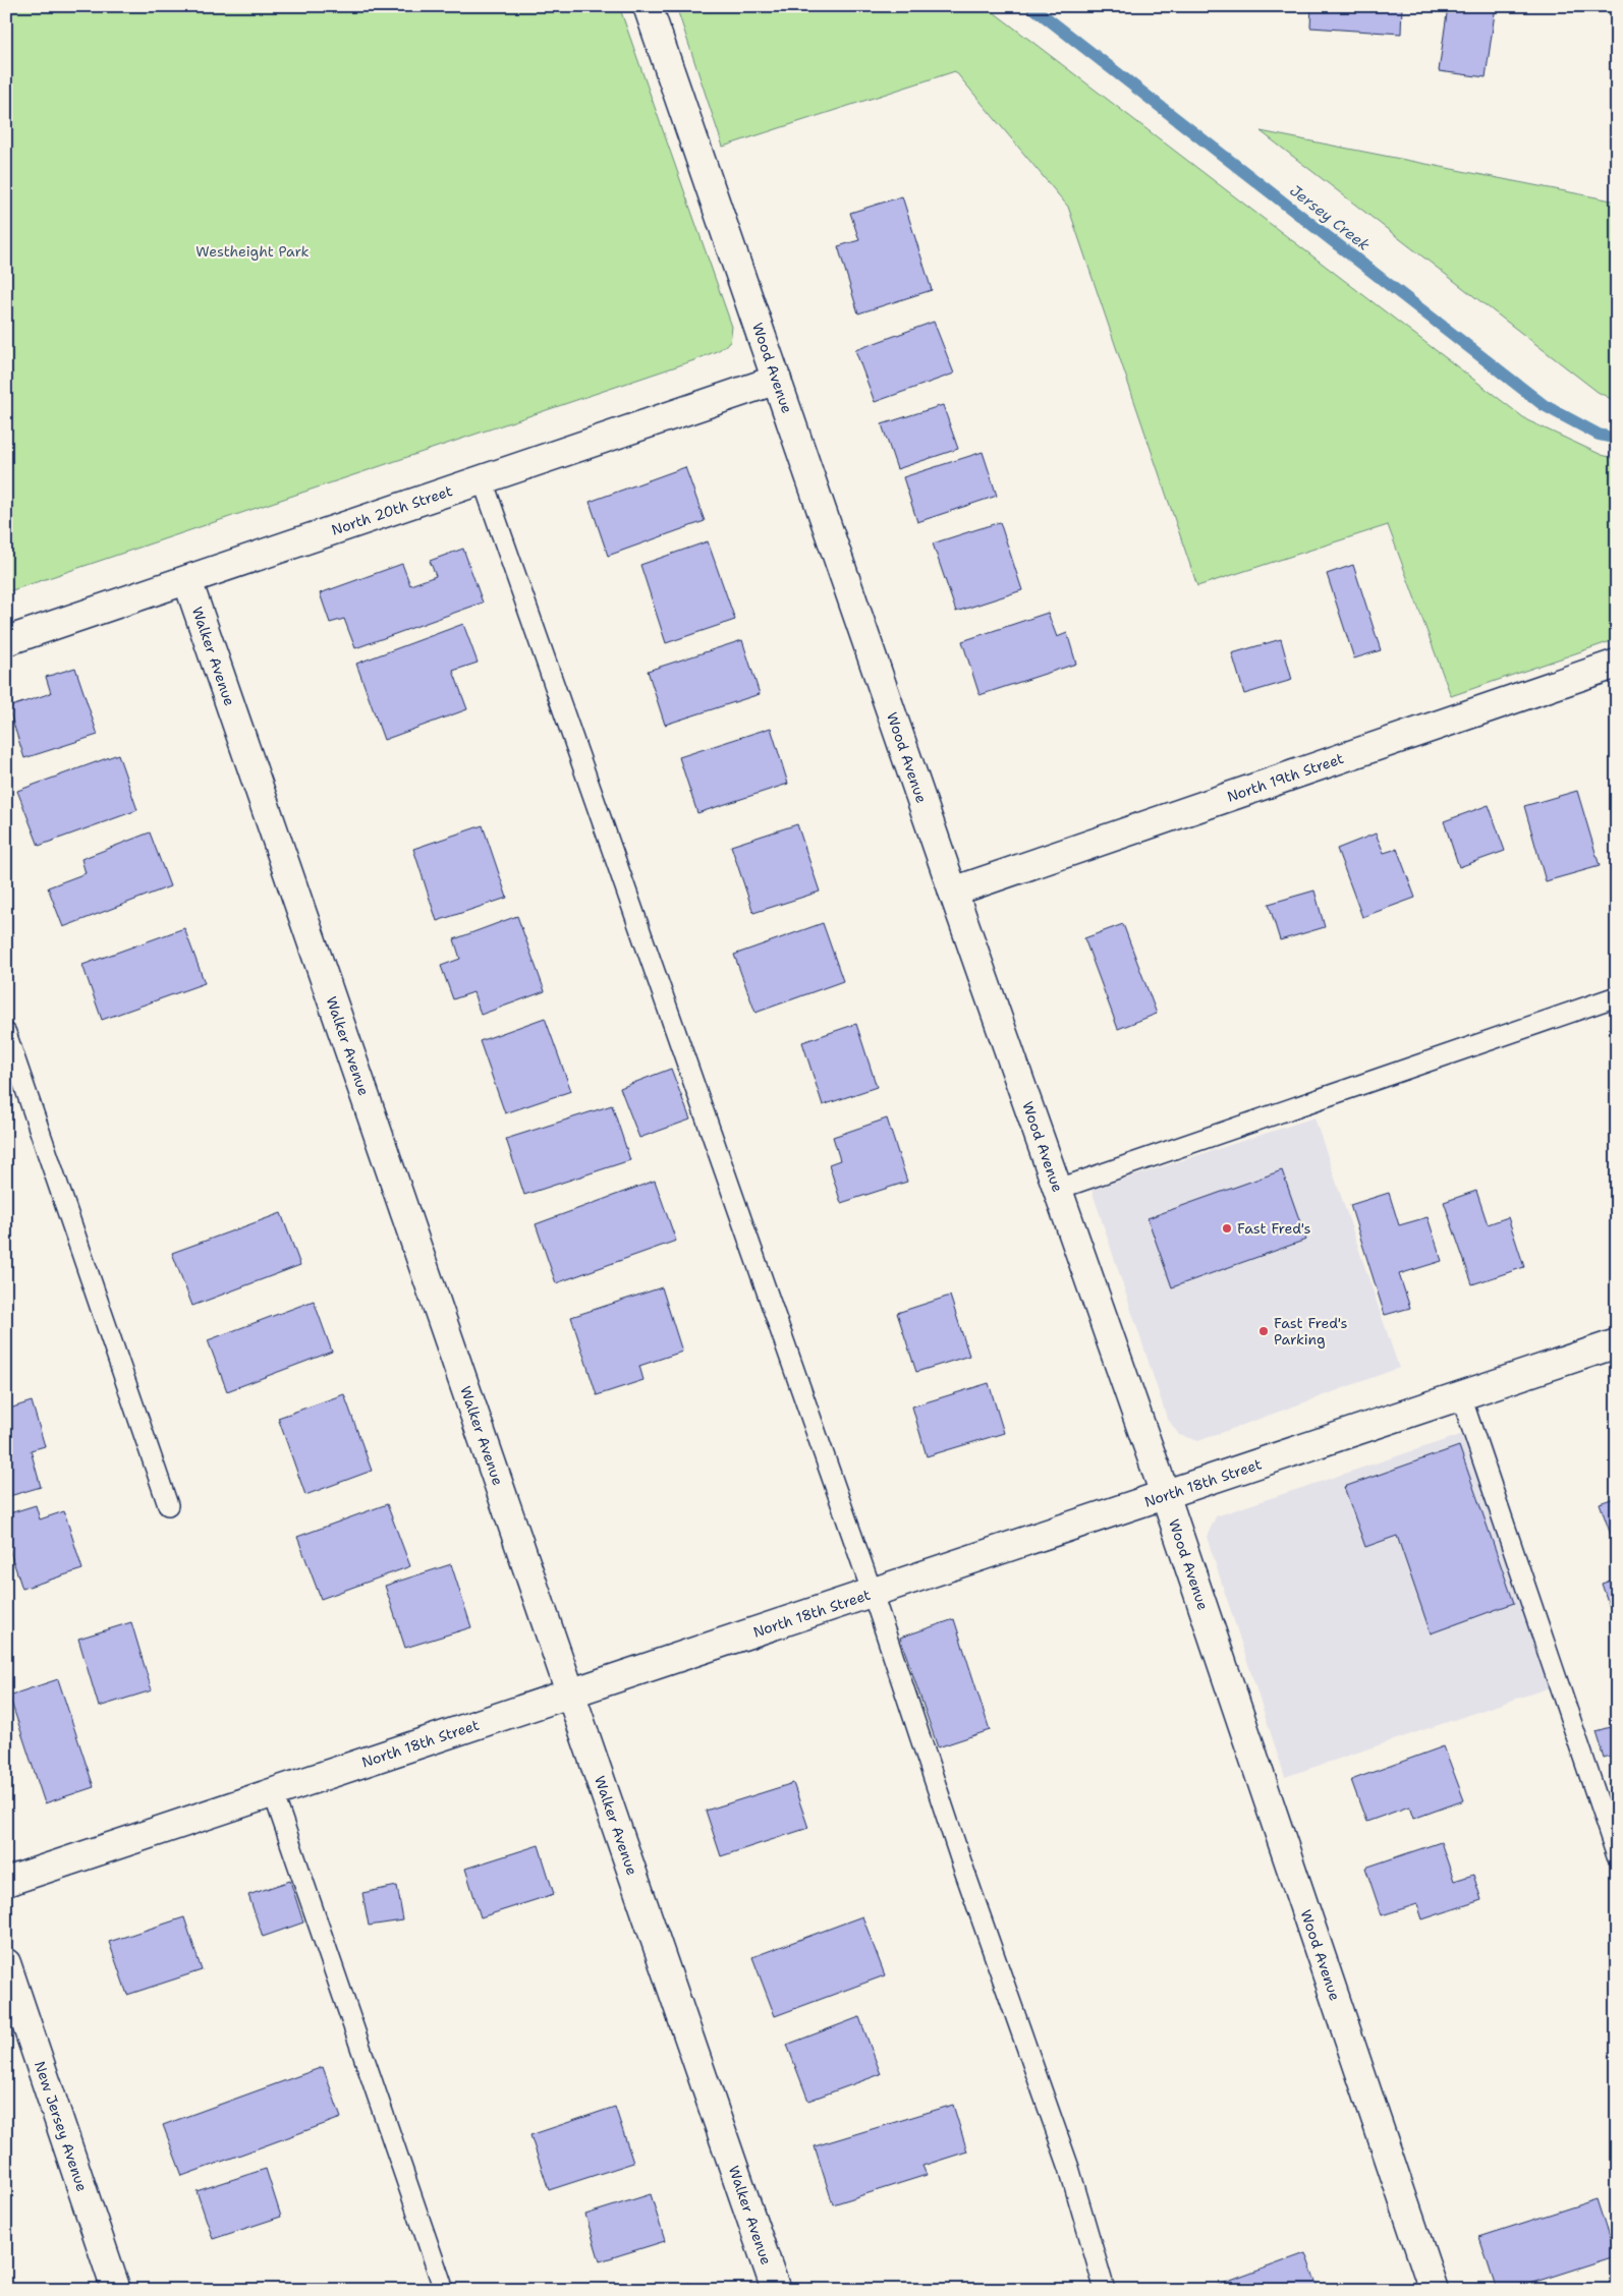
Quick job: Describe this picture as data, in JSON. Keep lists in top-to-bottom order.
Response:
{
  "streets": {
    "street": [
      "Wood Avenue",
      "North 20th Street",
      "Walker Avenue",
      "North 19th Street",
      "North 18th Street",
      "New Jersey Avenue"
    ]
  },
  "crossings": [
    ["Wood Avenue", "North 20th Street"],
    ["Wood Avenue", "North 19th Street"],
    ["Wood Avenue", "North 18th Street"],
    ["North 20th Street", "Walker Avenue"],
    ["Walker Avenue", "North 18th Street"]
  ],
  "water": ["Jersey Creek"],
  "parks": ["Westheight Park"],
  "places": ["Fast Fred's", "Fast Fred's Parking"]
}
